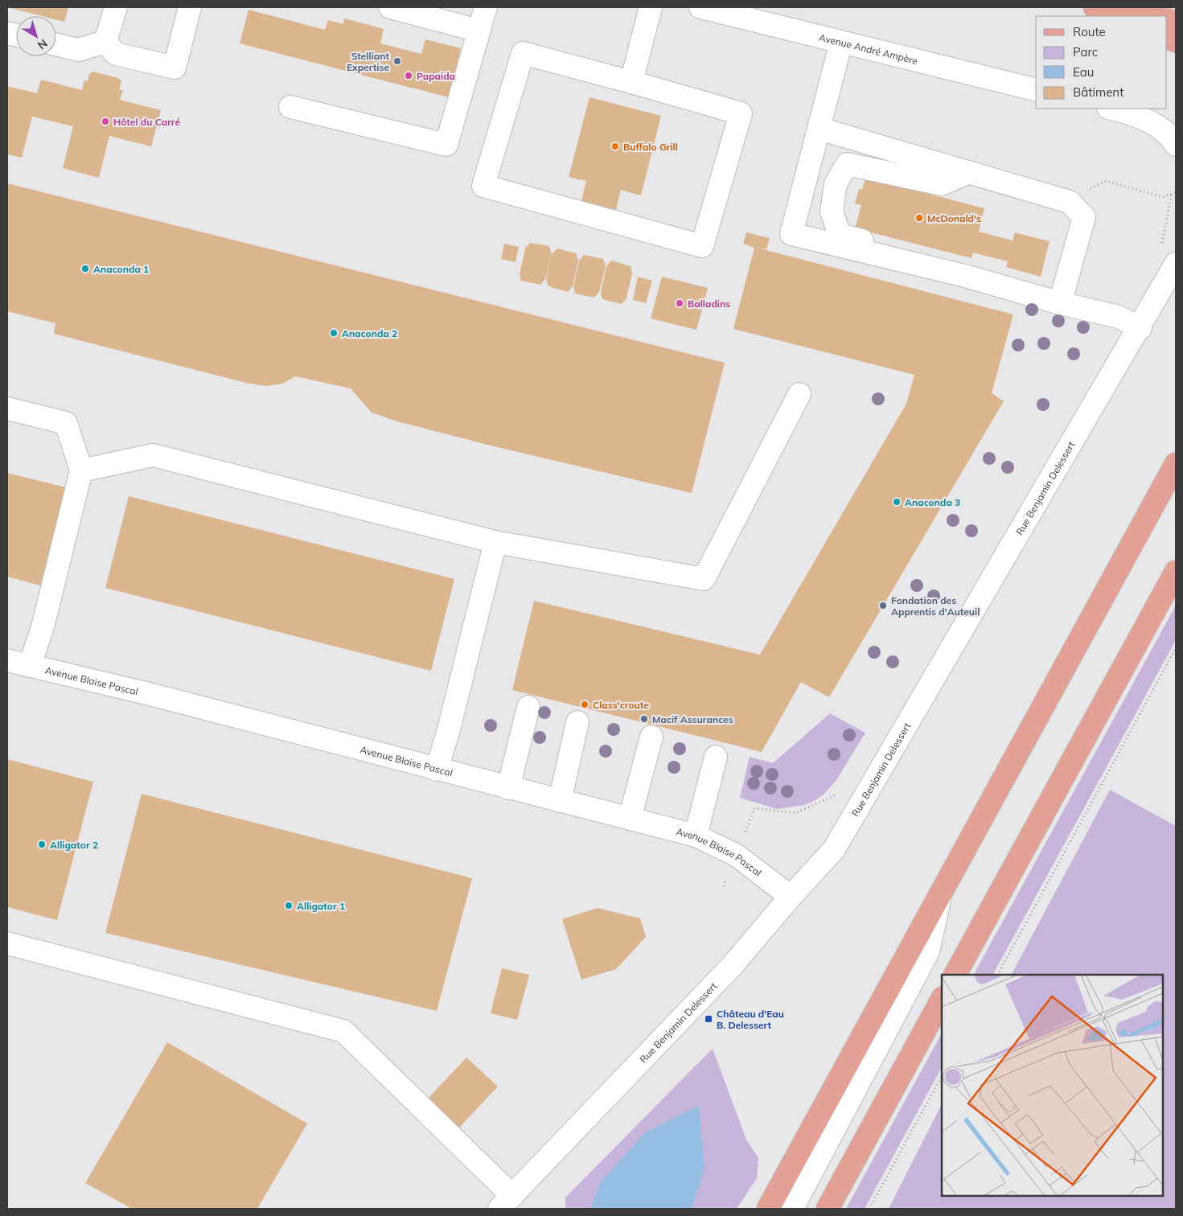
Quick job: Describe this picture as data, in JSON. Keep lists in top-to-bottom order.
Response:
{
  "streets": {
    "street": ["Avenue André Ampère", "Rue Benjamin Delessert", "Avenue Blaise Pascal"]
  },
  "crossings": [
    ["Rue Benjamin Delessert", "Avenue Blaise Pascal"]
  ],
  "places": {
    "other": [
      "Stelliant Expertise",
      "Papaida",
      "Hôtel du Carré",
      "Buffalo Grill",
      "McDonald's",
      "Anaconda 1",
      "Balladins",
      "Anaconda 2",
      "Anaconda 3",
      "Fondation des Apprentis d'Auteuil",
      "Class'croute",
      "Macif Assurances",
      "Alligator 2",
      "Alligator 1"
    ],
    "transit": ["Château d'Eau B. Delessert"]
  },
  "legend": [
    "Route",
    "Parc",
    "Eau",
    "Bâtiment"
  ],
  "north": "bottom right"
}
